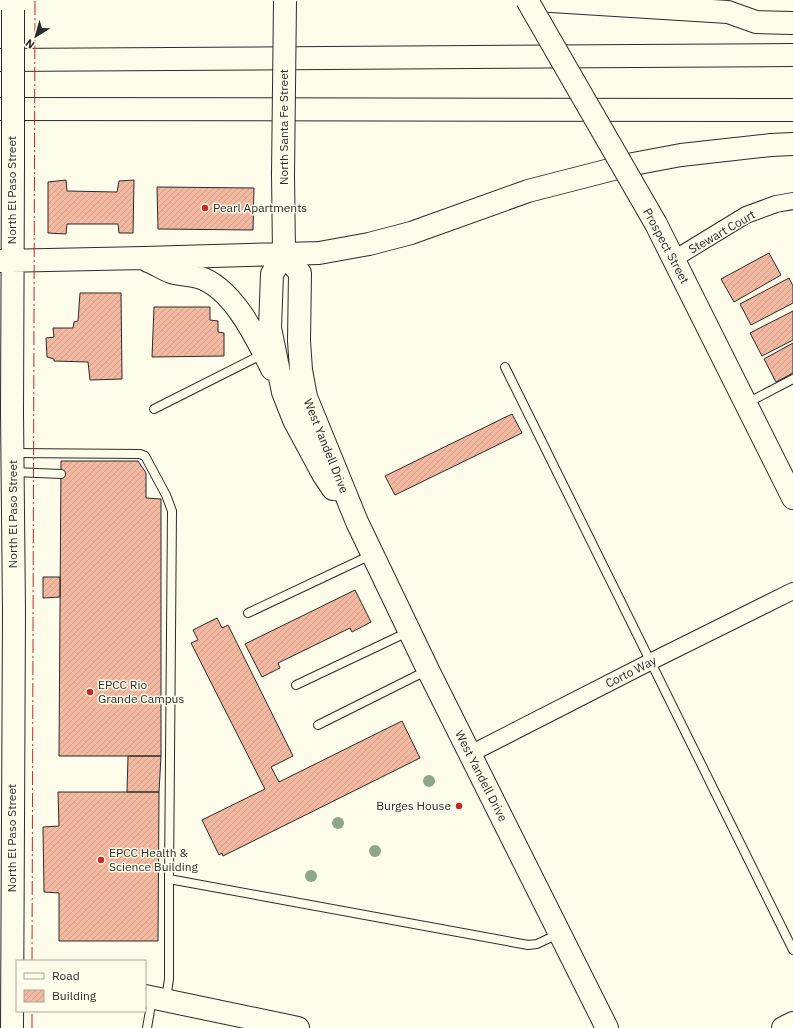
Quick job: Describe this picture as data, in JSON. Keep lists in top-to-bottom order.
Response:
{
  "streets": {
    "main road": [
      "North Santa Fe Street",
      "North El Paso Street",
      "Prospect Street",
      "West Yandell Drive"
    ],
    "street": ["Stewart Court", "Corto Way"]
  },
  "crossings": [
    ["North Santa Fe Street", "West Yandell Drive"],
    ["Stewart Court", "Prospect Street"],
    ["West Yandell Drive", "Corto Way"]
  ],
  "places": [
    "Pearl Apartments",
    "EPCC Rio Grande Campus",
    "Burges House",
    "EPCC Health & Science Building"
  ],
  "legend": ["Road", "Building"],
  "north": "bottom left"
}
